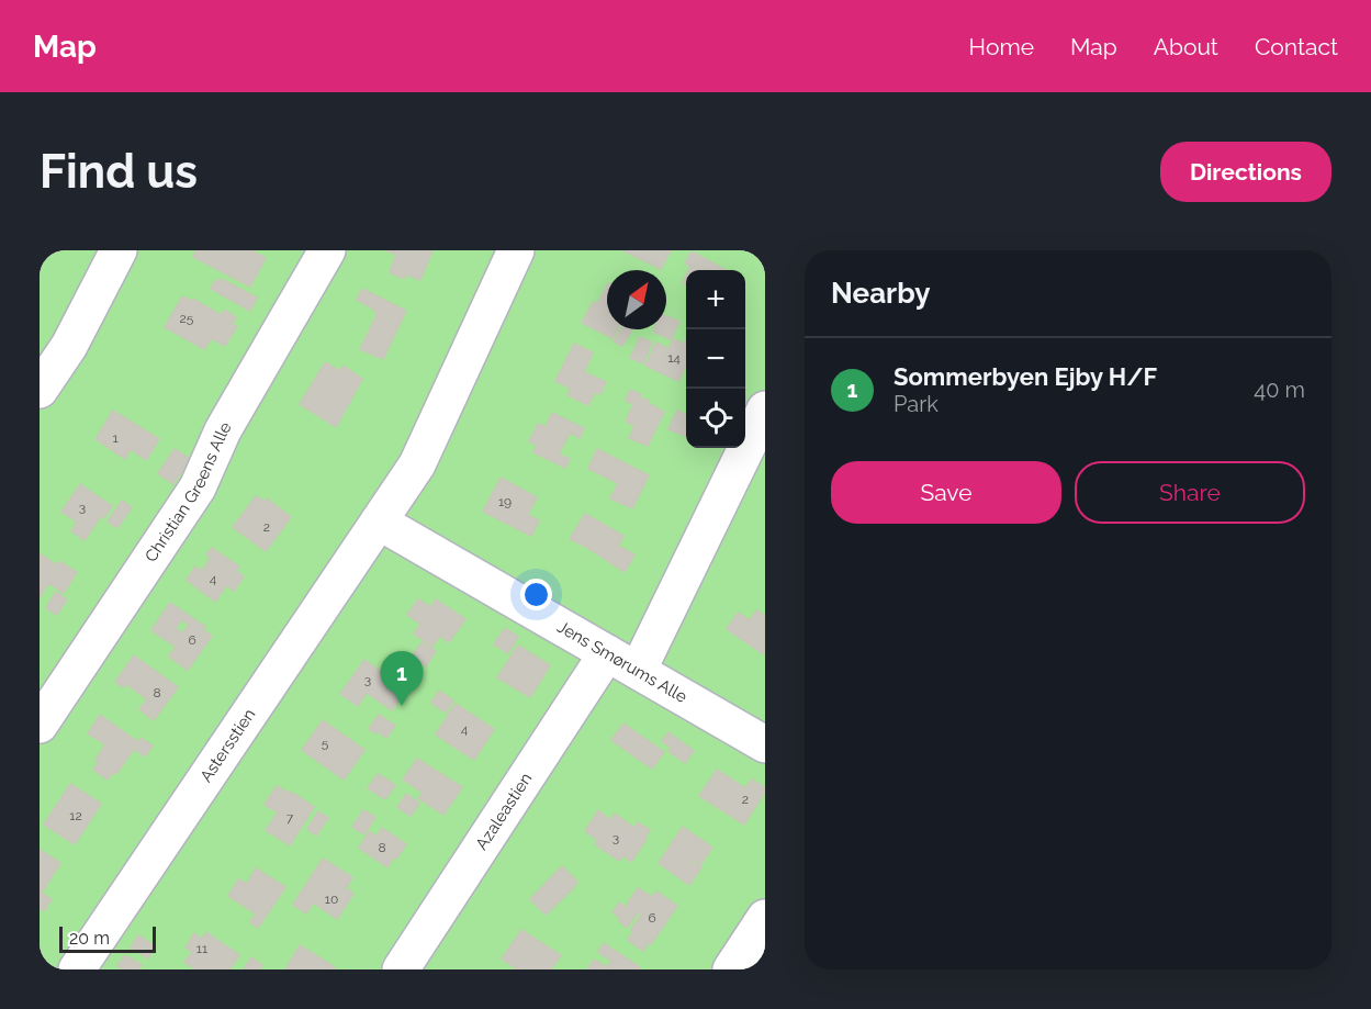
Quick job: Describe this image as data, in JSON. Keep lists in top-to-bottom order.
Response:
{
  "streets": {
    "lane": [
      "Christian Greens Alle",
      "Jens Smørums Alle",
      "Astersstien",
      "Azaleastien"
    ]
  },
  "crossings": [
    ["Jens Smørums Alle", "Astersstien"],
    ["Jens Smørums Alle", "Azaleastien"]
  ],
  "house_numbers": [
    "25",
    "14",
    "1",
    "19",
    "3",
    "2",
    "4",
    "6",
    "3",
    "8",
    "4",
    "5",
    "2",
    "12",
    "7",
    "3",
    "8",
    "10",
    "6",
    "11"
  ],
  "scale_bar": "20 m",
  "north": "top right",
  "page": {
    "header": "Map",
    "nav": [
      "Home",
      "Map",
      "About",
      "Contact"
    ],
    "buttons": [
      "Directions",
      ["Save", "Share"]
    ],
    "title": "Find us",
    "heading": "Nearby",
    "map_buttons": ["+", "−"],
    "list": [
      {
        "mark": "1",
        "name": "Sommerbyen Ejby H/F",
        "note": "Park",
        "value": "40 m"
      }
    ],
    "pins": "1",
    "scale": "20 m"
  }
}
